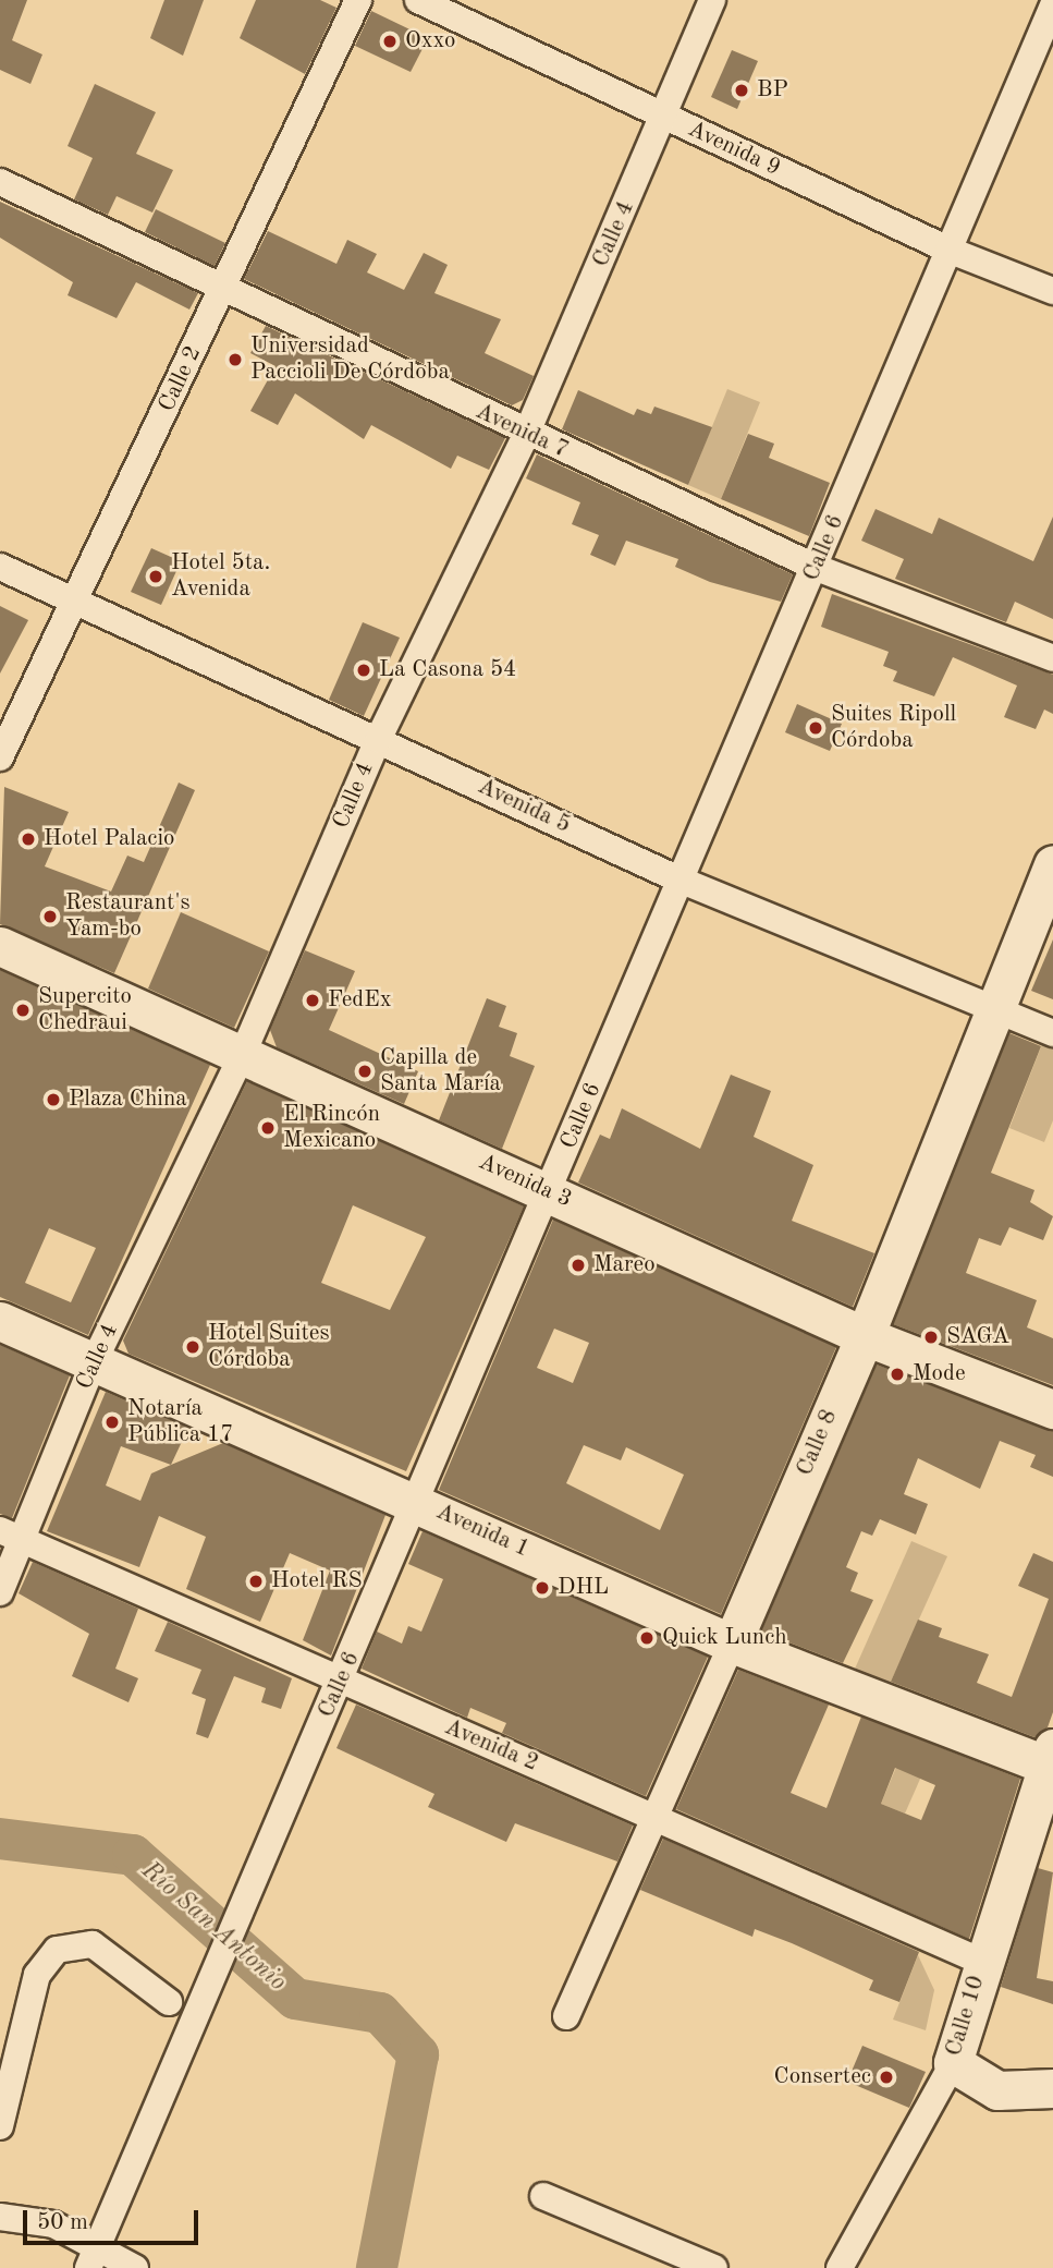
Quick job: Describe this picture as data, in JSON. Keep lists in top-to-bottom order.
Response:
{
  "streets": {
    "main road": [
      "Avenida 3",
      "Calle 8",
      "Avenida 1",
      "Calle 10"
    ],
    "street": [
      "Avenida 9",
      "Calle 4",
      "Calle 2",
      "Avenida 7",
      "Calle 6",
      "Avenida 5",
      "Avenida 2"
    ]
  },
  "crossings": [
    ["Avenida 9", "Calle 4"],
    ["Avenida 9", "Calle 6"],
    ["Calle 4", "Avenida 7"],
    ["Calle 4", "Avenida 5"],
    ["Calle 4", "Avenida 3"],
    ["Calle 4", "Avenida 1"],
    ["Calle 4", "Avenida 2"],
    ["Calle 2", "Avenida 7"],
    ["Calle 2", "Avenida 5"],
    ["Avenida 7", "Calle 6"],
    ["Calle 6", "Avenida 5"],
    ["Calle 6", "Avenida 3"],
    ["Calle 6", "Avenida 1"],
    ["Calle 6", "Avenida 2"],
    ["Avenida 5", "Calle 8"],
    ["Avenida 3", "Calle 8"],
    ["Calle 8", "Avenida 1"],
    ["Calle 8", "Avenida 2"],
    ["Avenida 1", "Calle 10"],
    ["Avenida 2", "Calle 10"]
  ],
  "water": ["Río San Antonio"],
  "places": [
    "Oxxo",
    "BP",
    "Universidad Paccioli De Córdoba",
    "Hotel 5ta. Avenida",
    "La Casona 54",
    "Suites Ripoll Córdoba",
    "Hotel Palacio",
    "Restaurant's Yam-bo",
    "FedEx",
    "Supercito Chedraui",
    "Capilla de Santa María",
    "Plaza China",
    "El Rincón Mexicano",
    "Mareo",
    "SAGA",
    "Hotel Suites Córdoba",
    "Mode",
    "Notaría Pública 17",
    "Hotel RS",
    "DHL",
    "Quick Lunch",
    "Consertec"
  ],
  "scale_bar": "50 m"
}
